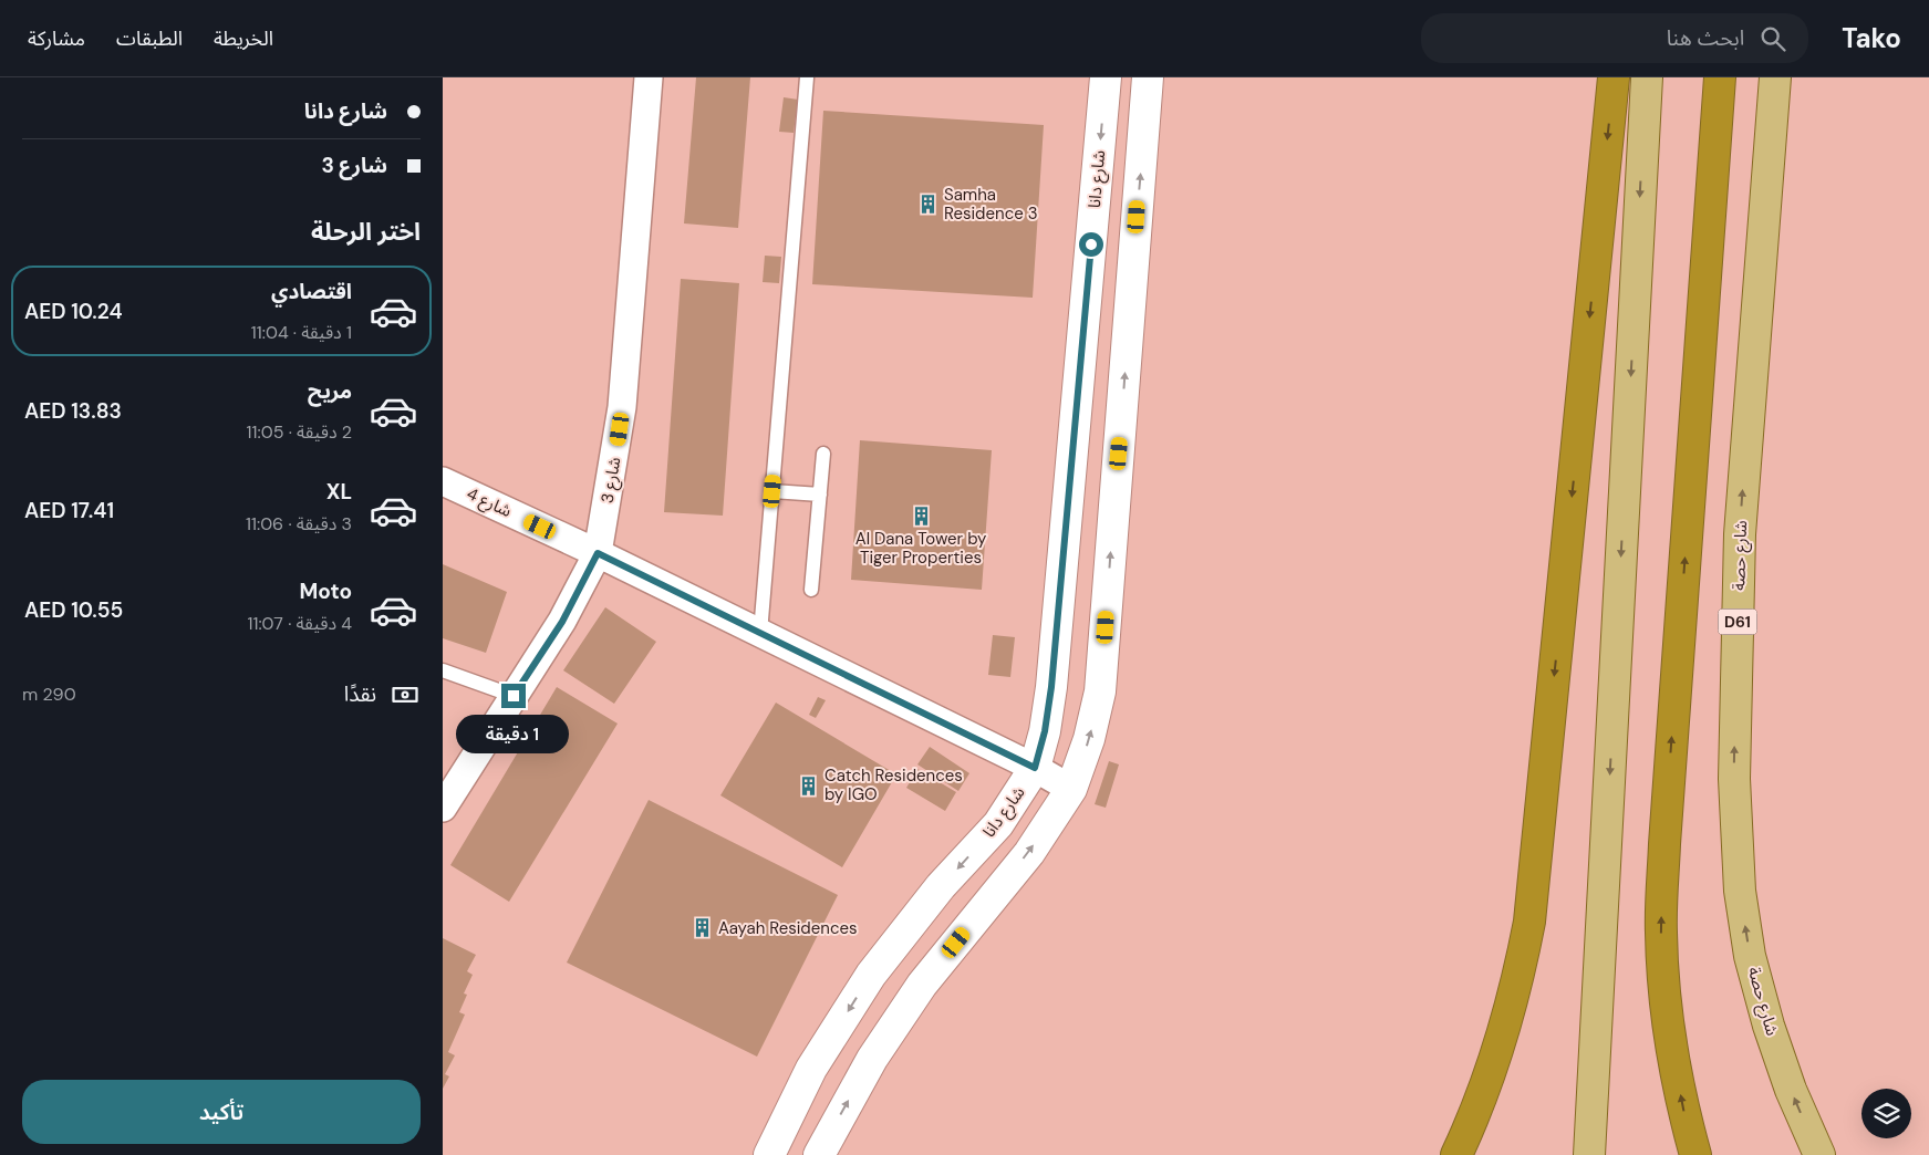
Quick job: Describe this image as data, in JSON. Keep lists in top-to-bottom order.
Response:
{
  "streets": {
    "main road": ["شارع حصة", "D61"],
    "street": ["شارع دانا", "شارع 3", "شارع 4"]
  },
  "crossings": [
    ["شارع دانا", "شارع 4"],
    ["شارع 3", "شارع 4"]
  ],
  "places": {
    "building": [
      "Samha Residence 3",
      "Al Dana Tower by Tiger Properties",
      "Catch Residences by IGO",
      "Aayah Residences"
    ]
  },
  "page": {
    "header": "Tako",
    "search": "ابحث هنا",
    "nav": ["الخريطة", "الطبقات", "مشاركة"],
    "banner": ["شارع دانا", "شارع 3"],
    "heading": "اختر الرحلة",
    "list": [
      {
        "name": "اقتصادي",
        "note": "1 دقيقة · 11:04",
        "value": "AED 10.24"
      },
      {
        "name": "مريح",
        "note": "2 دقيقة · 11:05",
        "value": "AED 13.83"
      },
      {
        "name": "XL",
        "note": "3 دقيقة · 11:06",
        "value": "AED 17.41"
      },
      {
        "name": "Moto",
        "note": "4 دقيقة · 11:07",
        "value": "AED 10.55"
      }
    ],
    "pay": ["نقدًا", "290 m"],
    "bubble": "1 دقيقة",
    "buttons": "تأكيد"
  }
}
